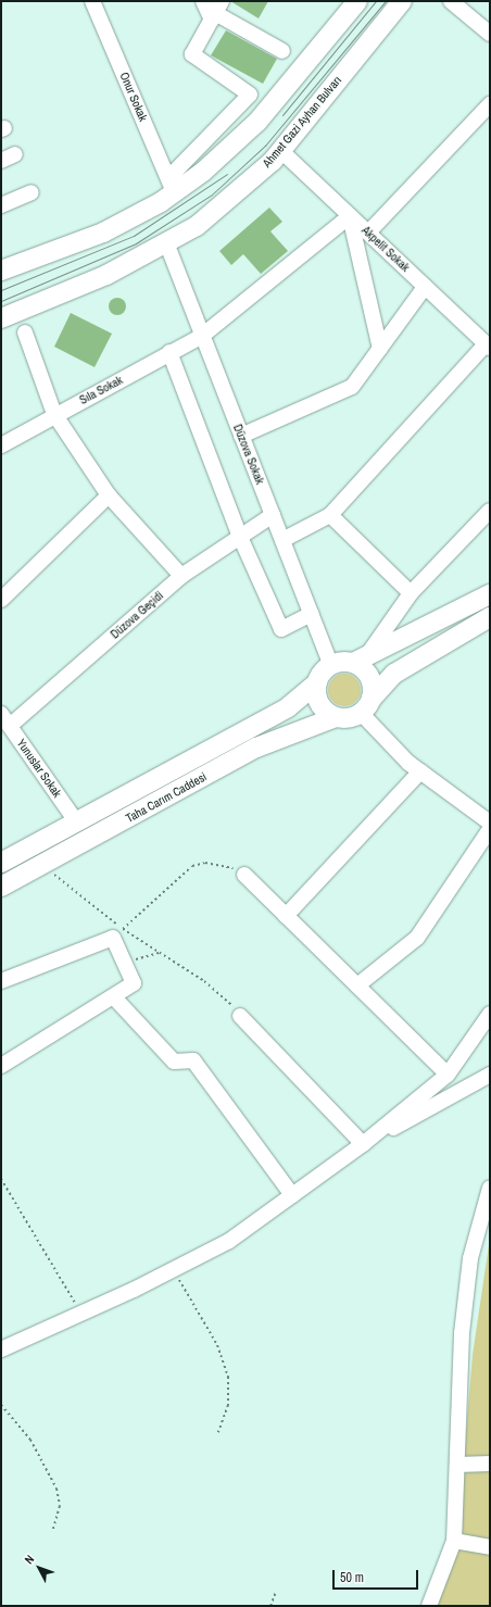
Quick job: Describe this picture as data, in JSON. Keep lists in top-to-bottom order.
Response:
{
  "streets": {
    "main road": ["Ahmet Gazi Ayhan Bulvarı", "Taha Carım Caddesi"],
    "street": [
      "Onur Sokak",
      "Akpelit Sokak",
      "Sıla Sokak",
      "Düzova Sokak",
      "Düzova Geçidi",
      "Yunuslar Sokak"
    ]
  },
  "crossings": [
    ["Ahmet Gazi Ayhan Bulvarı", "Akpelit Sokak"],
    ["Ahmet Gazi Ayhan Bulvarı", "Düzova Sokak"],
    ["Akpelit Sokak", "Sıla Sokak"],
    ["Sıla Sokak", "Düzova Sokak"],
    ["Düzova Sokak", "Düzova Geçidi"],
    ["Düzova Sokak", "Taha Carım Caddesi"],
    ["Düzova Geçidi", "Yunuslar Sokak"],
    ["Yunuslar Sokak", "Taha Carım Caddesi"]
  ],
  "scale_bar": "50 m",
  "north": "top left"
}
